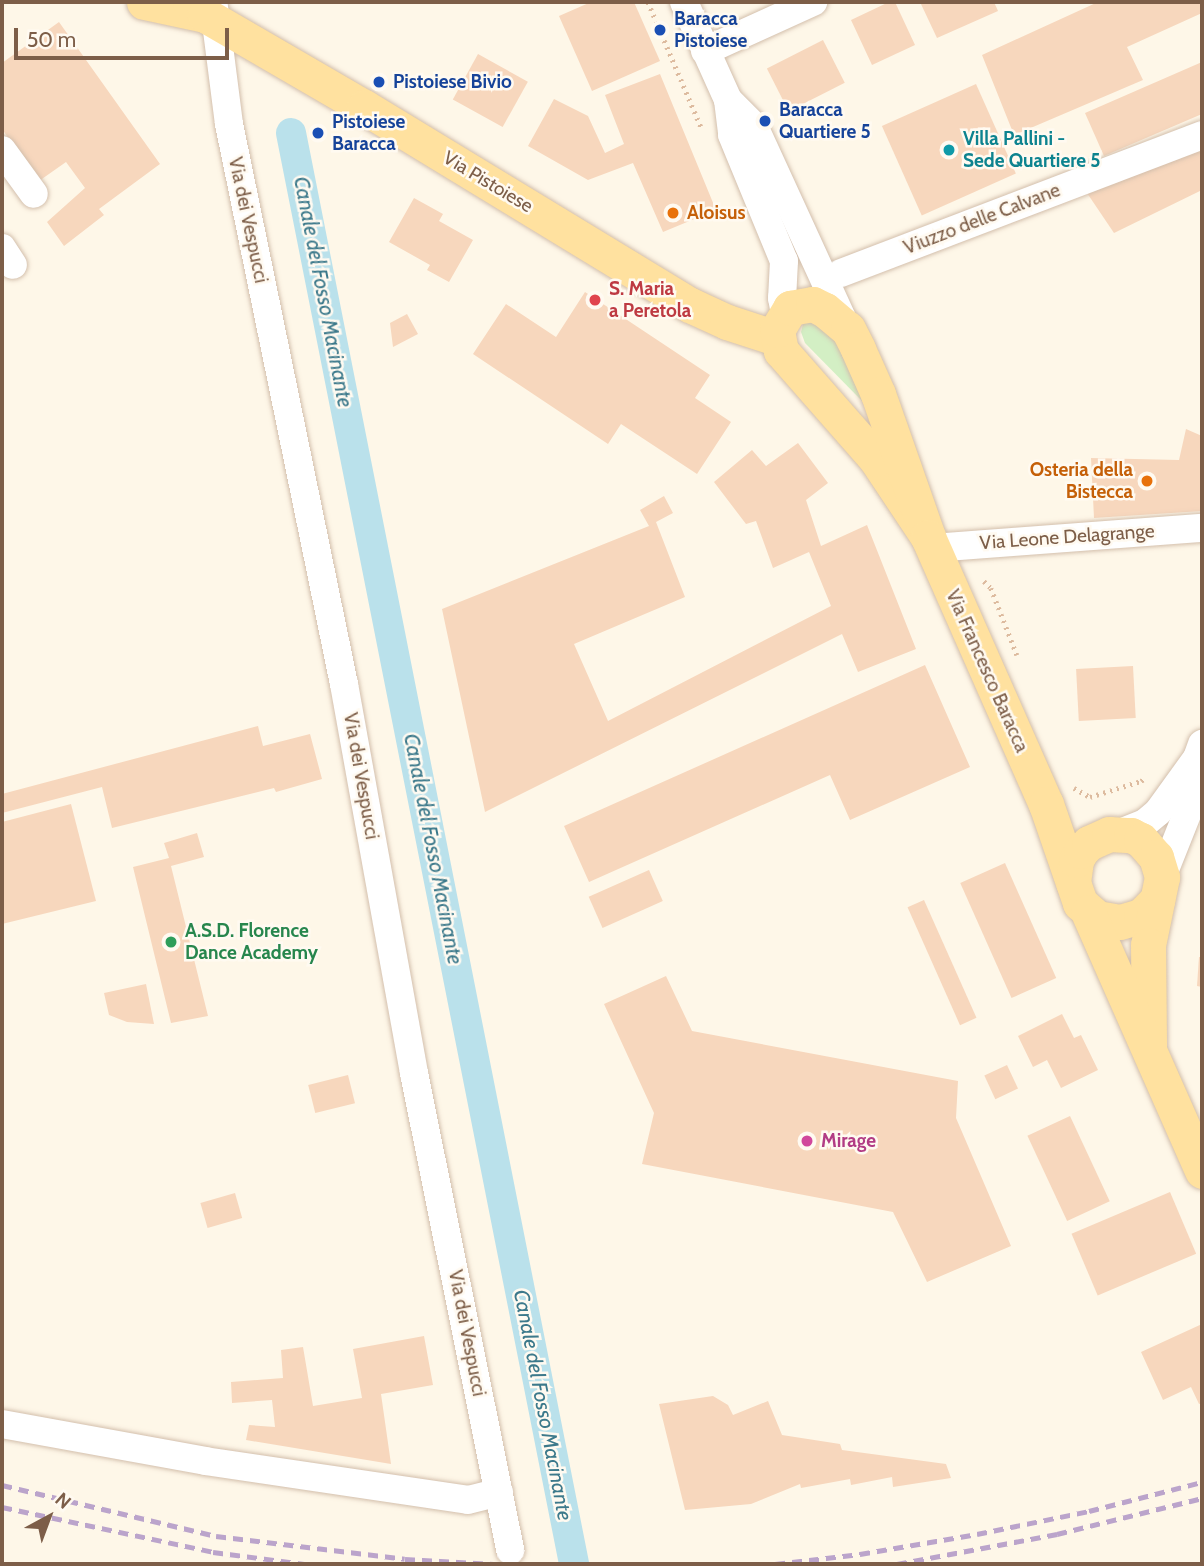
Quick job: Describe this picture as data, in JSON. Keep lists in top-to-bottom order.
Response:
{
  "streets": {
    "main road": ["Via Pistoiese", "Via Francesco Baracca"],
    "street": ["Viuzzo delle Calvane", "Via dei Vespucci", "Via Leone Delagrange"]
  },
  "crossings": [
    ["Via Pistoiese", "Via dei Vespucci"],
    ["Via Pistoiese", "Via Francesco Baracca"],
    ["Via Leone Delagrange", "Via Francesco Baracca"]
  ],
  "water": ["Canale del Fosso Macinante"],
  "places": [
    "Baracca Pistoiese",
    "Pistoiese Bivio",
    "Baracca Quartiere 5",
    "Pistoiese Baracca",
    "Villa Pallini - Sede Quartiere 5",
    "Aloisus",
    "S. Maria a Peretola",
    "Osteria della Bistecca",
    "A.S.D. Florence Dance Academy",
    "Mirage"
  ],
  "scale_bar": "50 m",
  "north": "top right"
}
